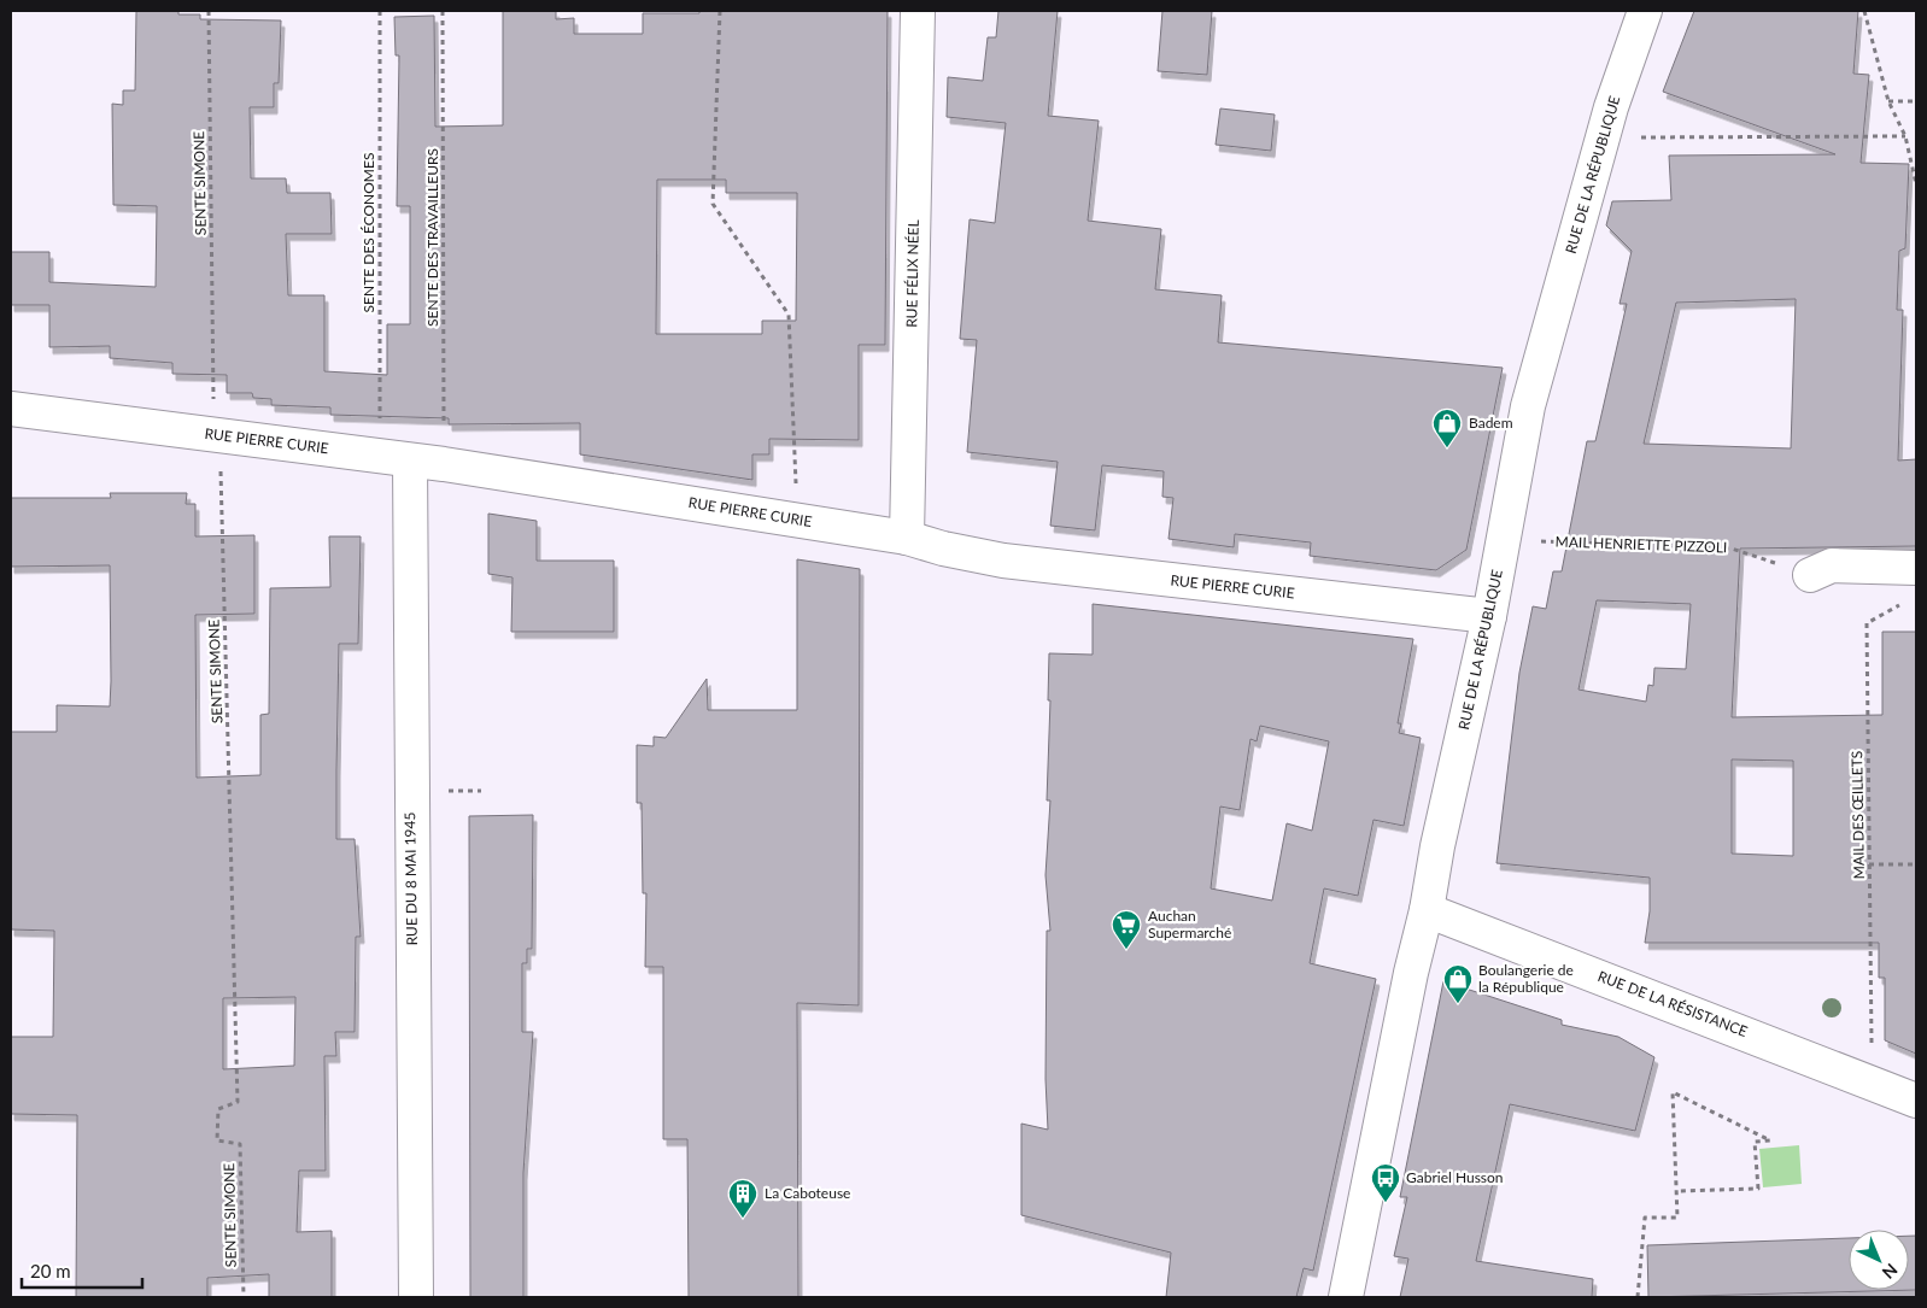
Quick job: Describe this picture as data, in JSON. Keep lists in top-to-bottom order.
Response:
{
  "streets": {
    "street": [
      "RUE DE LA RÉPUBLIQUE",
      "RUE FÉLIX NÉEL",
      "RUE PIERRE CURIE",
      "RUE DU 8 MAI 1945",
      "RUE DE LA RÉSISTANCE"
    ],
    "path": [
      "SENTE SIMONE",
      "SENTE DES ÉCONOMES",
      "SENTE DES TRAVAILLEURS",
      "MAIL HENRIETTE PIZZOLI",
      "MAIL DES ŒILLETS"
    ]
  },
  "crossings": [
    ["RUE DE LA RÉPUBLIQUE", "RUE PIERRE CURIE"],
    ["RUE DE LA RÉPUBLIQUE", "MAIL HENRIETTE PIZZOLI"],
    ["RUE DE LA RÉPUBLIQUE", "RUE DE LA RÉSISTANCE"],
    ["SENTE SIMONE", "RUE PIERRE CURIE"],
    ["SENTE DES ÉCONOMES", "RUE PIERRE CURIE"],
    ["SENTE DES ÉCONOMES", "RUE DU 8 MAI 1945"],
    ["SENTE DES TRAVAILLEURS", "RUE PIERRE CURIE"],
    ["RUE FÉLIX NÉEL", "RUE PIERRE CURIE"],
    ["RUE PIERRE CURIE", "RUE DU 8 MAI 1945"],
    ["MAIL DES ŒILLETS", "RUE DE LA RÉSISTANCE"]
  ],
  "places": {
    "shop": ["Badem", "Boulangerie de la République"],
    "supermarket": ["Auchan Supermarché"],
    "bus stop": ["Gabriel Husson"],
    "building": ["La Caboteuse"]
  },
  "scale_bar": "20 m",
  "north": "bottom right"
}
